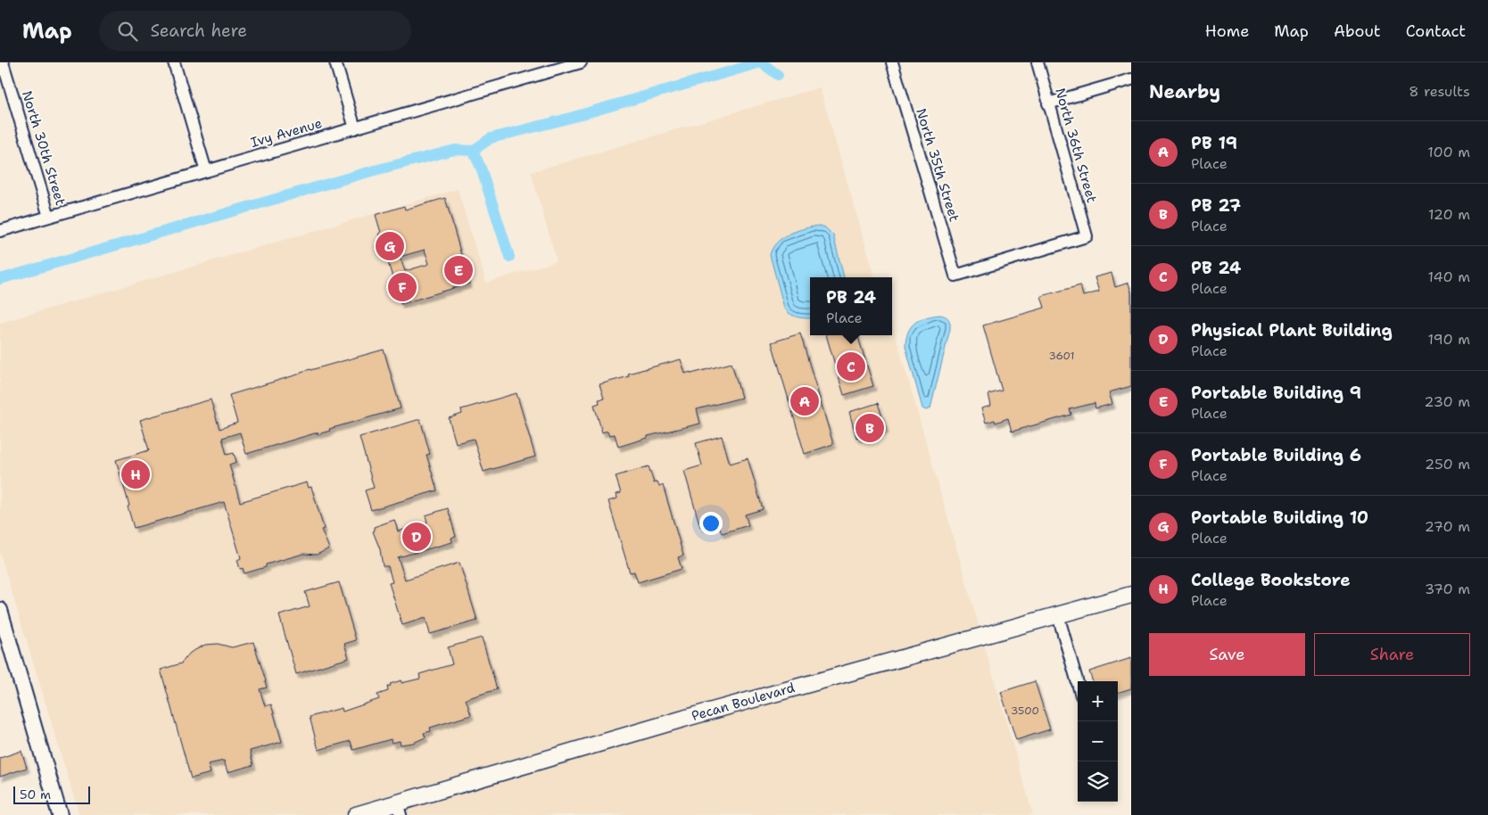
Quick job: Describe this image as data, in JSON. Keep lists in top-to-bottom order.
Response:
{
  "streets": {
    "main road": ["Pecan Boulevard"],
    "street": [
      "Ivy Avenue",
      "North 36th Street",
      "North 30th Street",
      "North 35th Street"
    ]
  },
  "crossings": [
    ["Ivy Avenue", "North 30th Street"],
    ["North 36th Street", "North 35th Street"]
  ],
  "house_numbers": ["3601", "3500"],
  "scale_bar": "50 m",
  "page": {
    "header": "Map",
    "search": "Search here",
    "nav": [
      "Home",
      "Map",
      "About",
      "Contact"
    ],
    "heading": ["Nearby", "8 results"],
    "list": [
      {
        "mark": "A",
        "name": "PB 19",
        "note": "Place",
        "value": "100 m"
      },
      {
        "mark": "B",
        "name": "PB 27",
        "note": "Place",
        "value": "120 m"
      },
      {
        "mark": "C",
        "name": "PB 24",
        "note": "Place",
        "value": "140 m"
      },
      {
        "mark": "D",
        "name": "Physical Plant Building",
        "note": "Place",
        "value": "190 m"
      },
      {
        "mark": "E",
        "name": "Portable Building 9",
        "note": "Place",
        "value": "230 m"
      },
      {
        "mark": "F",
        "name": "Portable Building 6",
        "note": "Place",
        "value": "250 m"
      },
      {
        "mark": "G",
        "name": "Portable Building 10",
        "note": "Place",
        "value": "270 m"
      },
      {
        "mark": "H",
        "name": "College Bookstore",
        "note": "Place",
        "value": "370 m"
      }
    ],
    "pins": [
      "G",
      "E",
      "F",
      "C",
      "A",
      "B",
      "H",
      "D"
    ],
    "popup": ["PB 24", "Place"],
    "buttons": ["Save", "Share"],
    "map_buttons": ["+", "−"],
    "scale": "50 m"
  }
}
